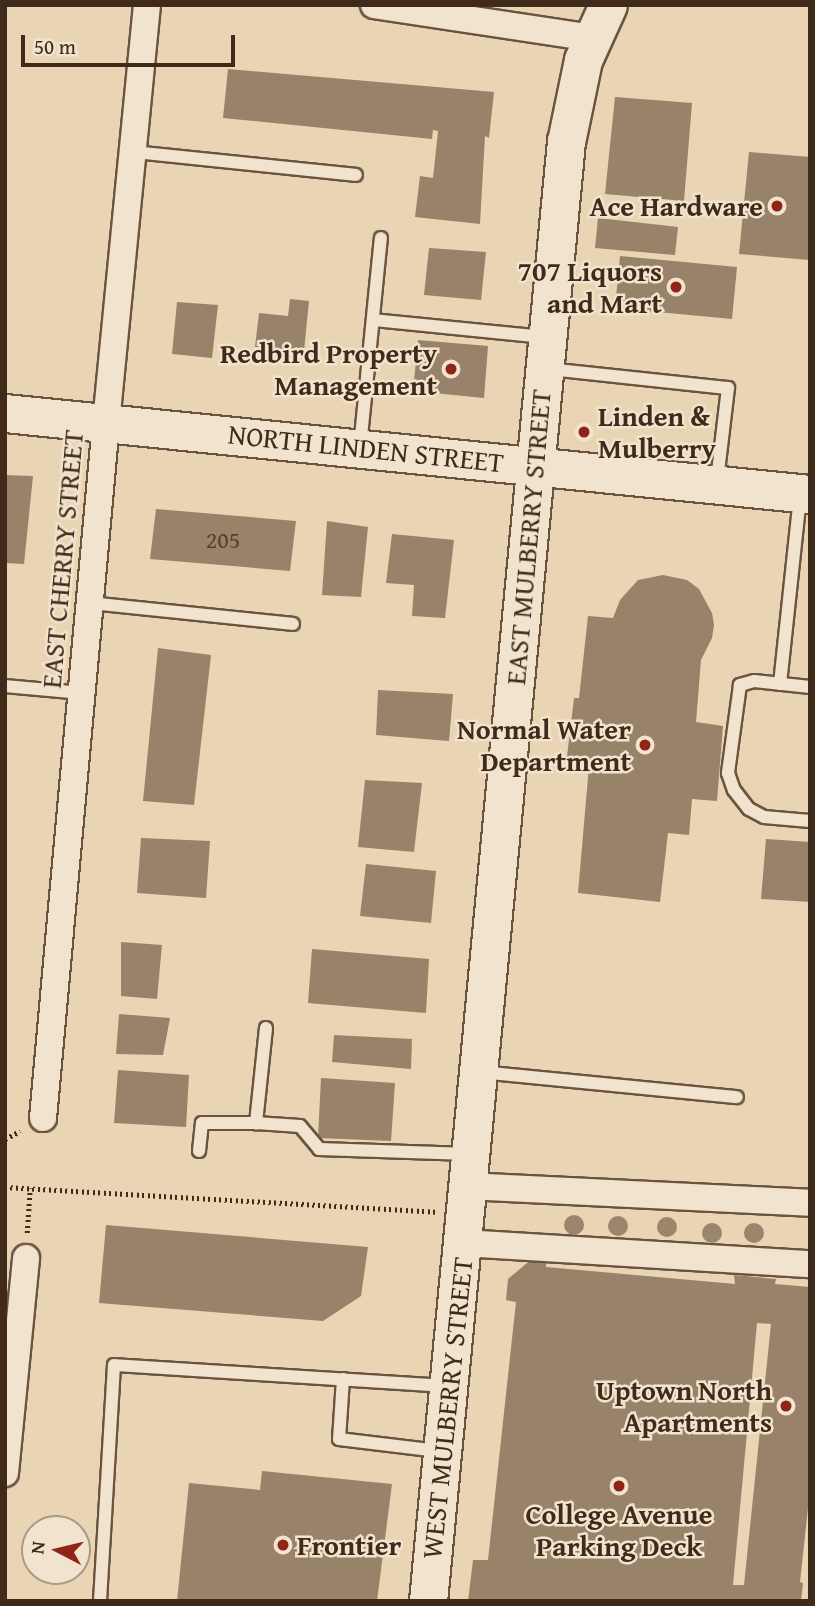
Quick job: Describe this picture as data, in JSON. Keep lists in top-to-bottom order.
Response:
{
  "streets": {
    "main road": ["NORTH LINDEN STREET", "EAST MULBERRY STREET", "WEST MULBERRY STREET"],
    "street": ["EAST CHERRY STREET"]
  },
  "crossings": [
    ["NORTH LINDEN STREET", "EAST MULBERRY STREET"],
    ["NORTH LINDEN STREET", "EAST CHERRY STREET"],
    ["EAST MULBERRY STREET", "WEST MULBERRY STREET"]
  ],
  "places": [
    "Ace Hardware",
    "707 Liquors and Mart",
    "Redbird Property Management",
    "Linden & Mulberry",
    "Normal Water Department",
    "Uptown North Apartments",
    "College Avenue Parking Deck",
    "Frontier"
  ],
  "house_numbers": ["205"],
  "scale_bar": "50 m",
  "north": "left"
}
